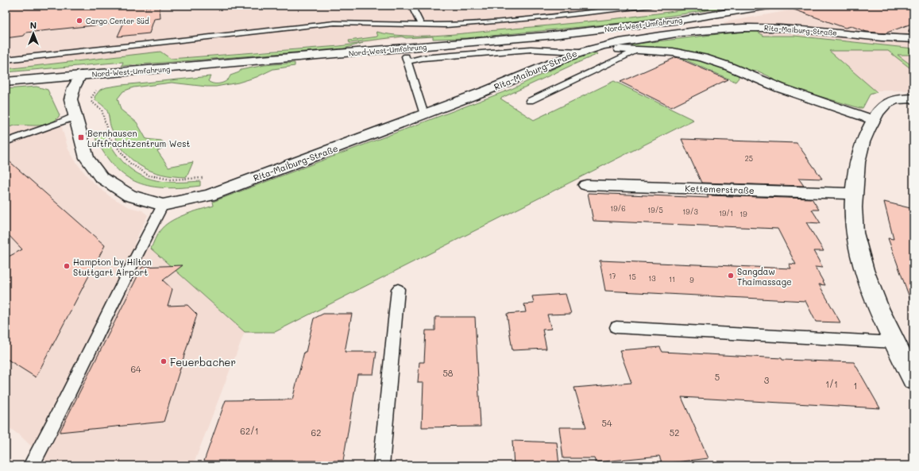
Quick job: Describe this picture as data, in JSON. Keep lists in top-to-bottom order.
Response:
{
  "streets": {
    "street": ["Nord-West-Umfahrung", "Rita-Maiburg-Straße", "Kettemerstraße"]
  },
  "crossings": [
    ["Nord-West-Umfahrung", "Rita-Maiburg-Straße"]
  ],
  "places": {
    "other": [
      "Cargo Center Süd",
      "Hampton by Hilton Stuttgart Airport",
      "Sangdaw Thaimassage",
      "Feuerbacher"
    ],
    "transit": ["Bernhausen Luftfrachtzentrum West"]
  },
  "house_numbers": [
    "25",
    "19/6",
    "19/5",
    "19/3",
    "19/1",
    "19",
    "17",
    "15",
    "13",
    "11",
    "9",
    "64",
    "58",
    "5",
    "3",
    "1/1",
    "1",
    "54",
    "62/1",
    "62",
    "52"
  ],
  "north": "top"
}
